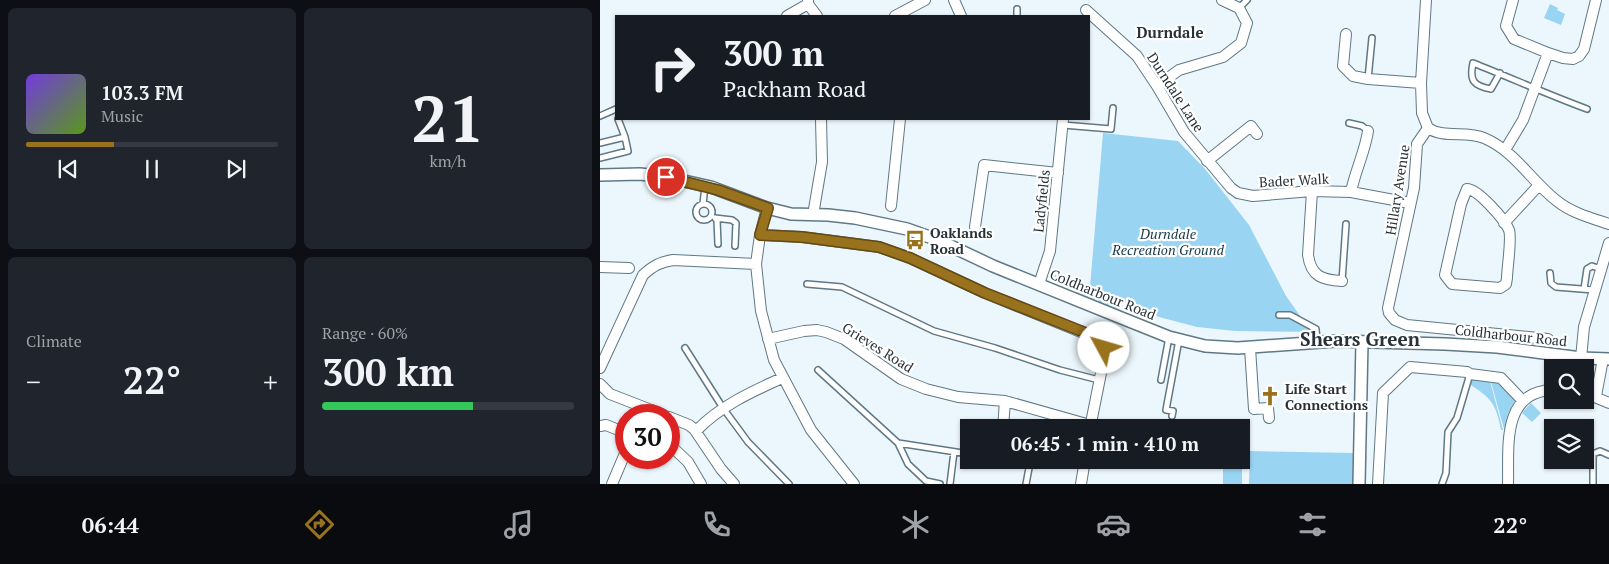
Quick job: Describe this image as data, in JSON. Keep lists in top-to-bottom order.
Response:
{
  "streets": {
    "street": [
      "Durndale Lane",
      "Bader Walk",
      "Hillary Avenue",
      "Ladyfields",
      "Coldharbour Road",
      "Grieves Road"
    ]
  },
  "crossings": [
    ["Durndale Lane", "Bader Walk"],
    ["Bader Walk", "Hillary Avenue"],
    ["Ladyfields", "Coldharbour Road"]
  ],
  "districts": ["Durndale", "Shears Green"],
  "parks": ["Durndale Recreation Ground"],
  "places": {
    "bus stop": ["Oaklands Road"],
    "church": ["Life Start Connections"]
  },
  "page": {
    "tile": [
      ["21", "km/h"],
      "Climate",
      ["Range · 60%", "300 km"]
    ],
    "turn": ["300 m", "Packham Road"],
    "song": ["103.3 FM", "Music"],
    "heat": ["−", "22°", "+"],
    "limit": "30",
    "trip": "06:45 · 1 min · 410 m",
    "tabs": ["06:44", "22°"]
  }
}
